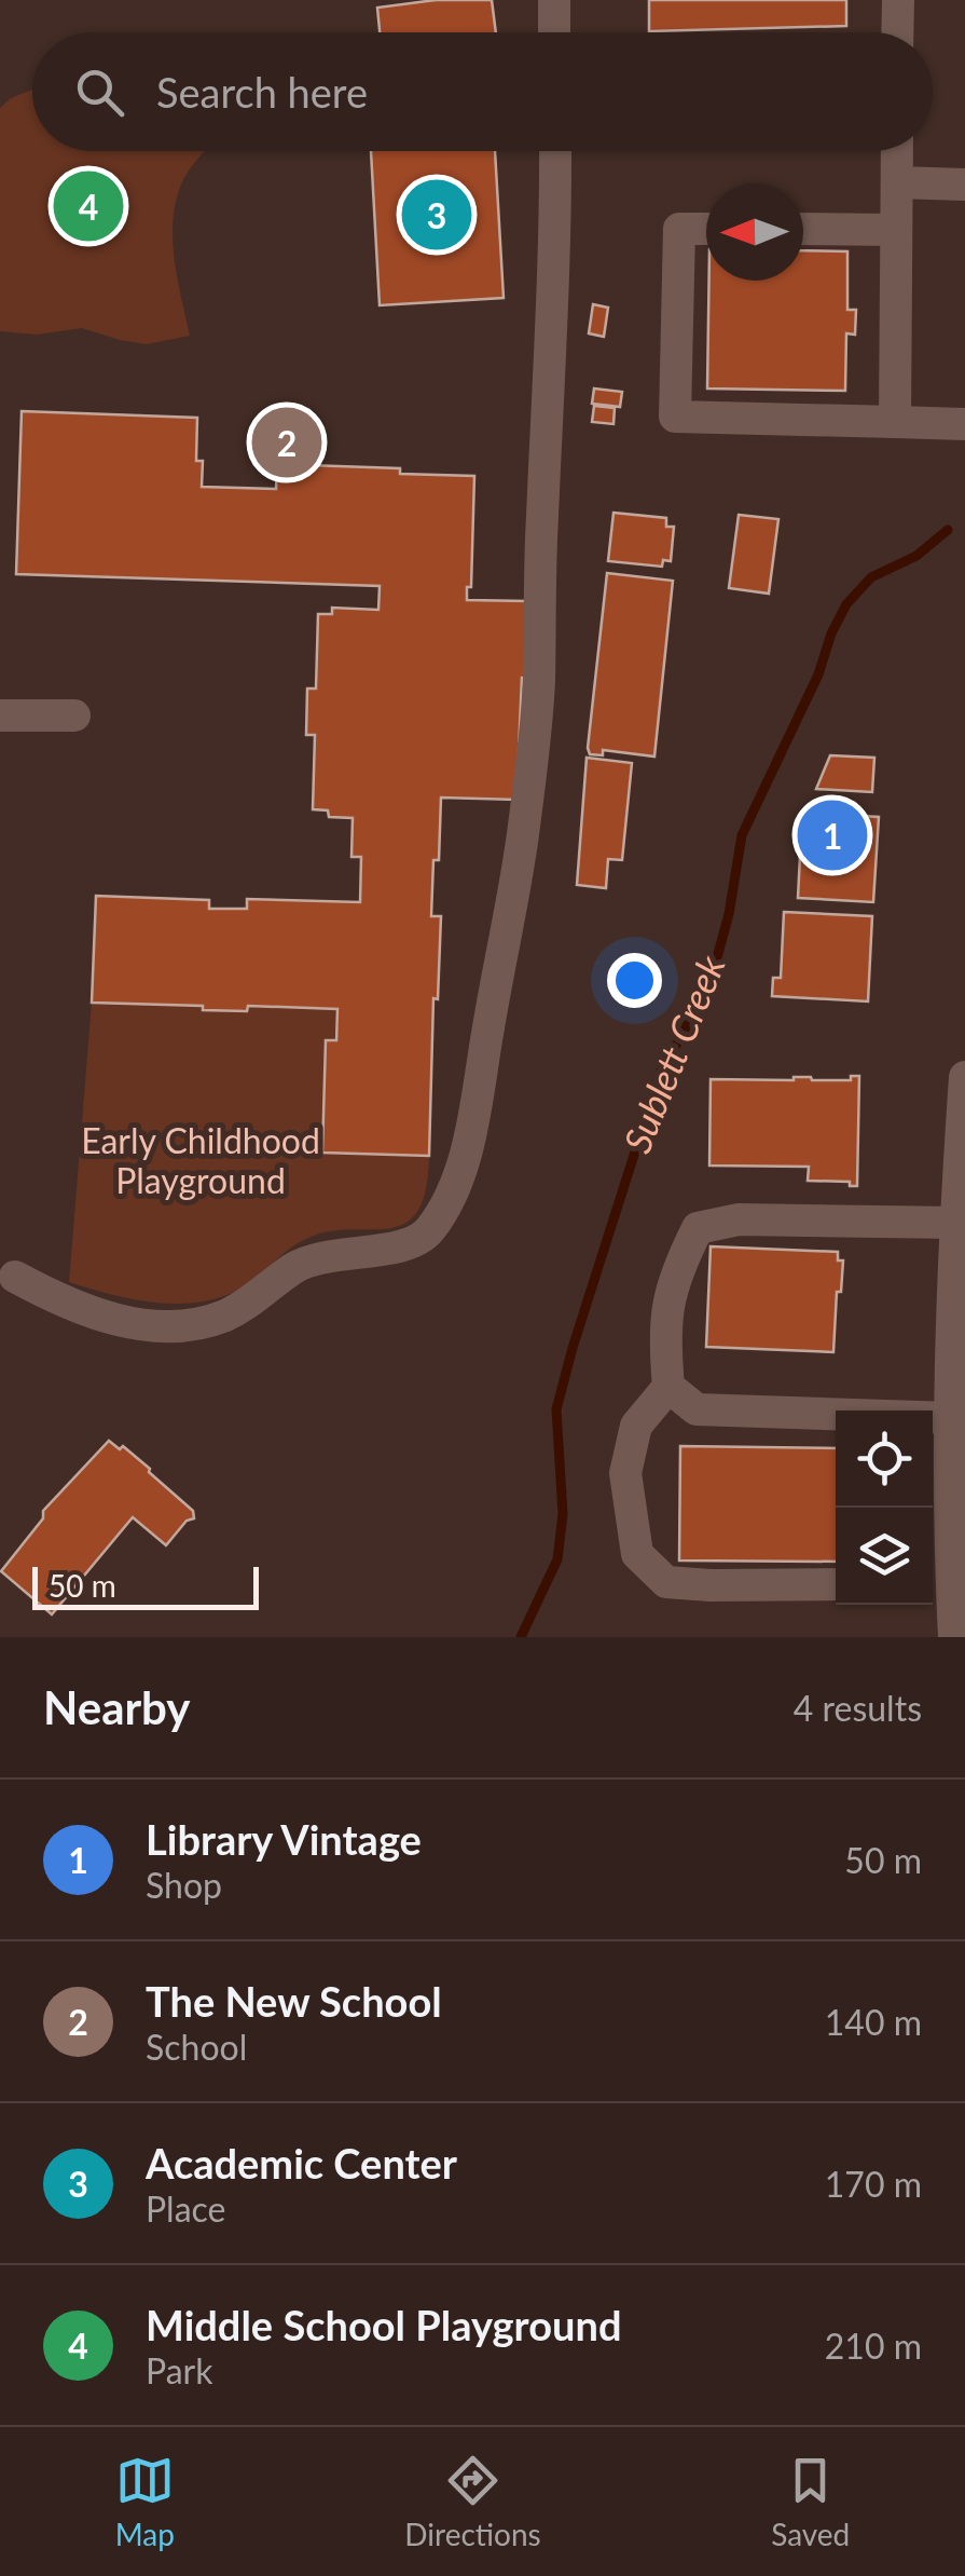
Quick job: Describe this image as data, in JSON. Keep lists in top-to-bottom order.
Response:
{
  "water": ["Sublett Creek"],
  "parks": ["Early Childhood Playground"],
  "scale_bar": "50 m",
  "north": "left",
  "page": {
    "search": "Search here",
    "pins": [
      "4",
      "3",
      "2",
      "1"
    ],
    "scale": "50 m",
    "heading": ["Nearby", "4 results"],
    "list": [
      {
        "mark": "1",
        "name": "Library Vintage",
        "note": "Shop",
        "value": "50 m"
      },
      {
        "mark": "2",
        "name": "The New School",
        "note": "School",
        "value": "140 m"
      },
      {
        "mark": "3",
        "name": "Academic Center",
        "note": "Place",
        "value": "170 m"
      },
      {
        "mark": "4",
        "name": "Middle School Playground",
        "note": "Park",
        "value": "210 m"
      }
    ],
    "nav": ["Map", "Directions", "Saved"]
  }
}
